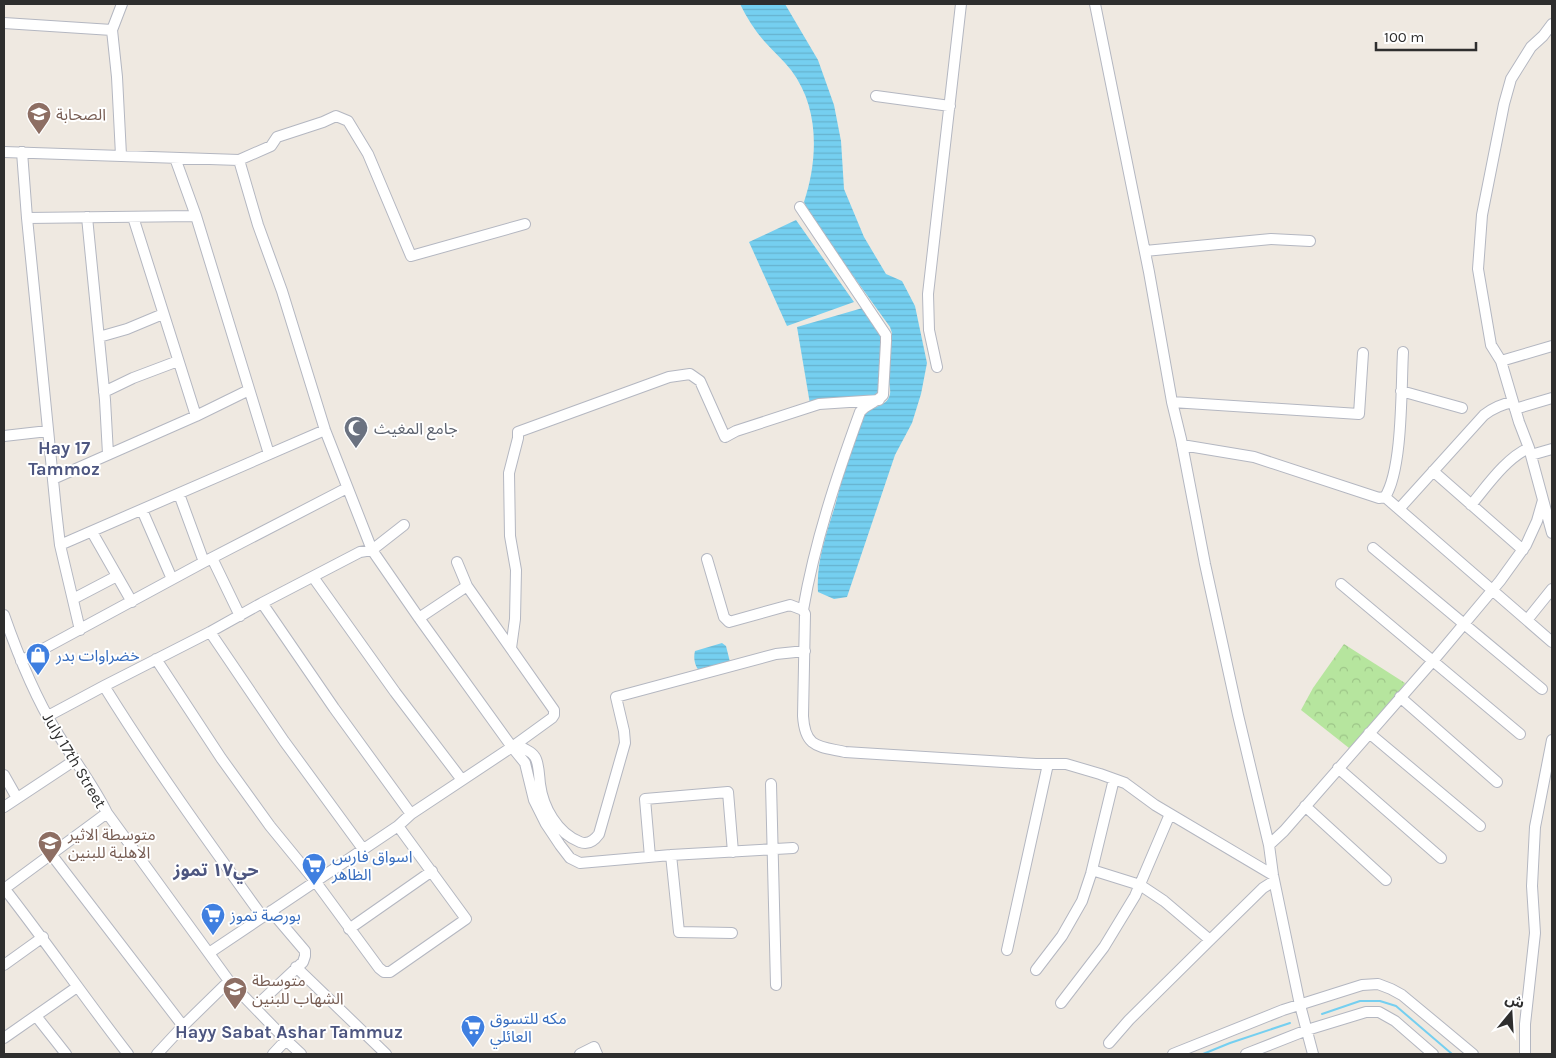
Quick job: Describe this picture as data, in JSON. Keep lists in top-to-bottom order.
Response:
{
  "streets": {
    "street": ["July 17th Street"]
  },
  "districts": ["Hay 17 Tammoz", "حي۱۷ تموز", "Hayy Sabat Ashar Tammuz"],
  "places": {
    "school or university": ["الصحابة", "متوسطة الاثير الاهلية للبنين", "متوسطة الشهاب للبنين"],
    "mosque": ["جامع المغيث"],
    "shop": ["خضراوات بدر"],
    "supermarket": ["اسواق فارس الظاهر", "بورصة تموز", "مكه للتسوق العائلي"]
  },
  "scale_bar": "100 m",
  "north": "top"
}
